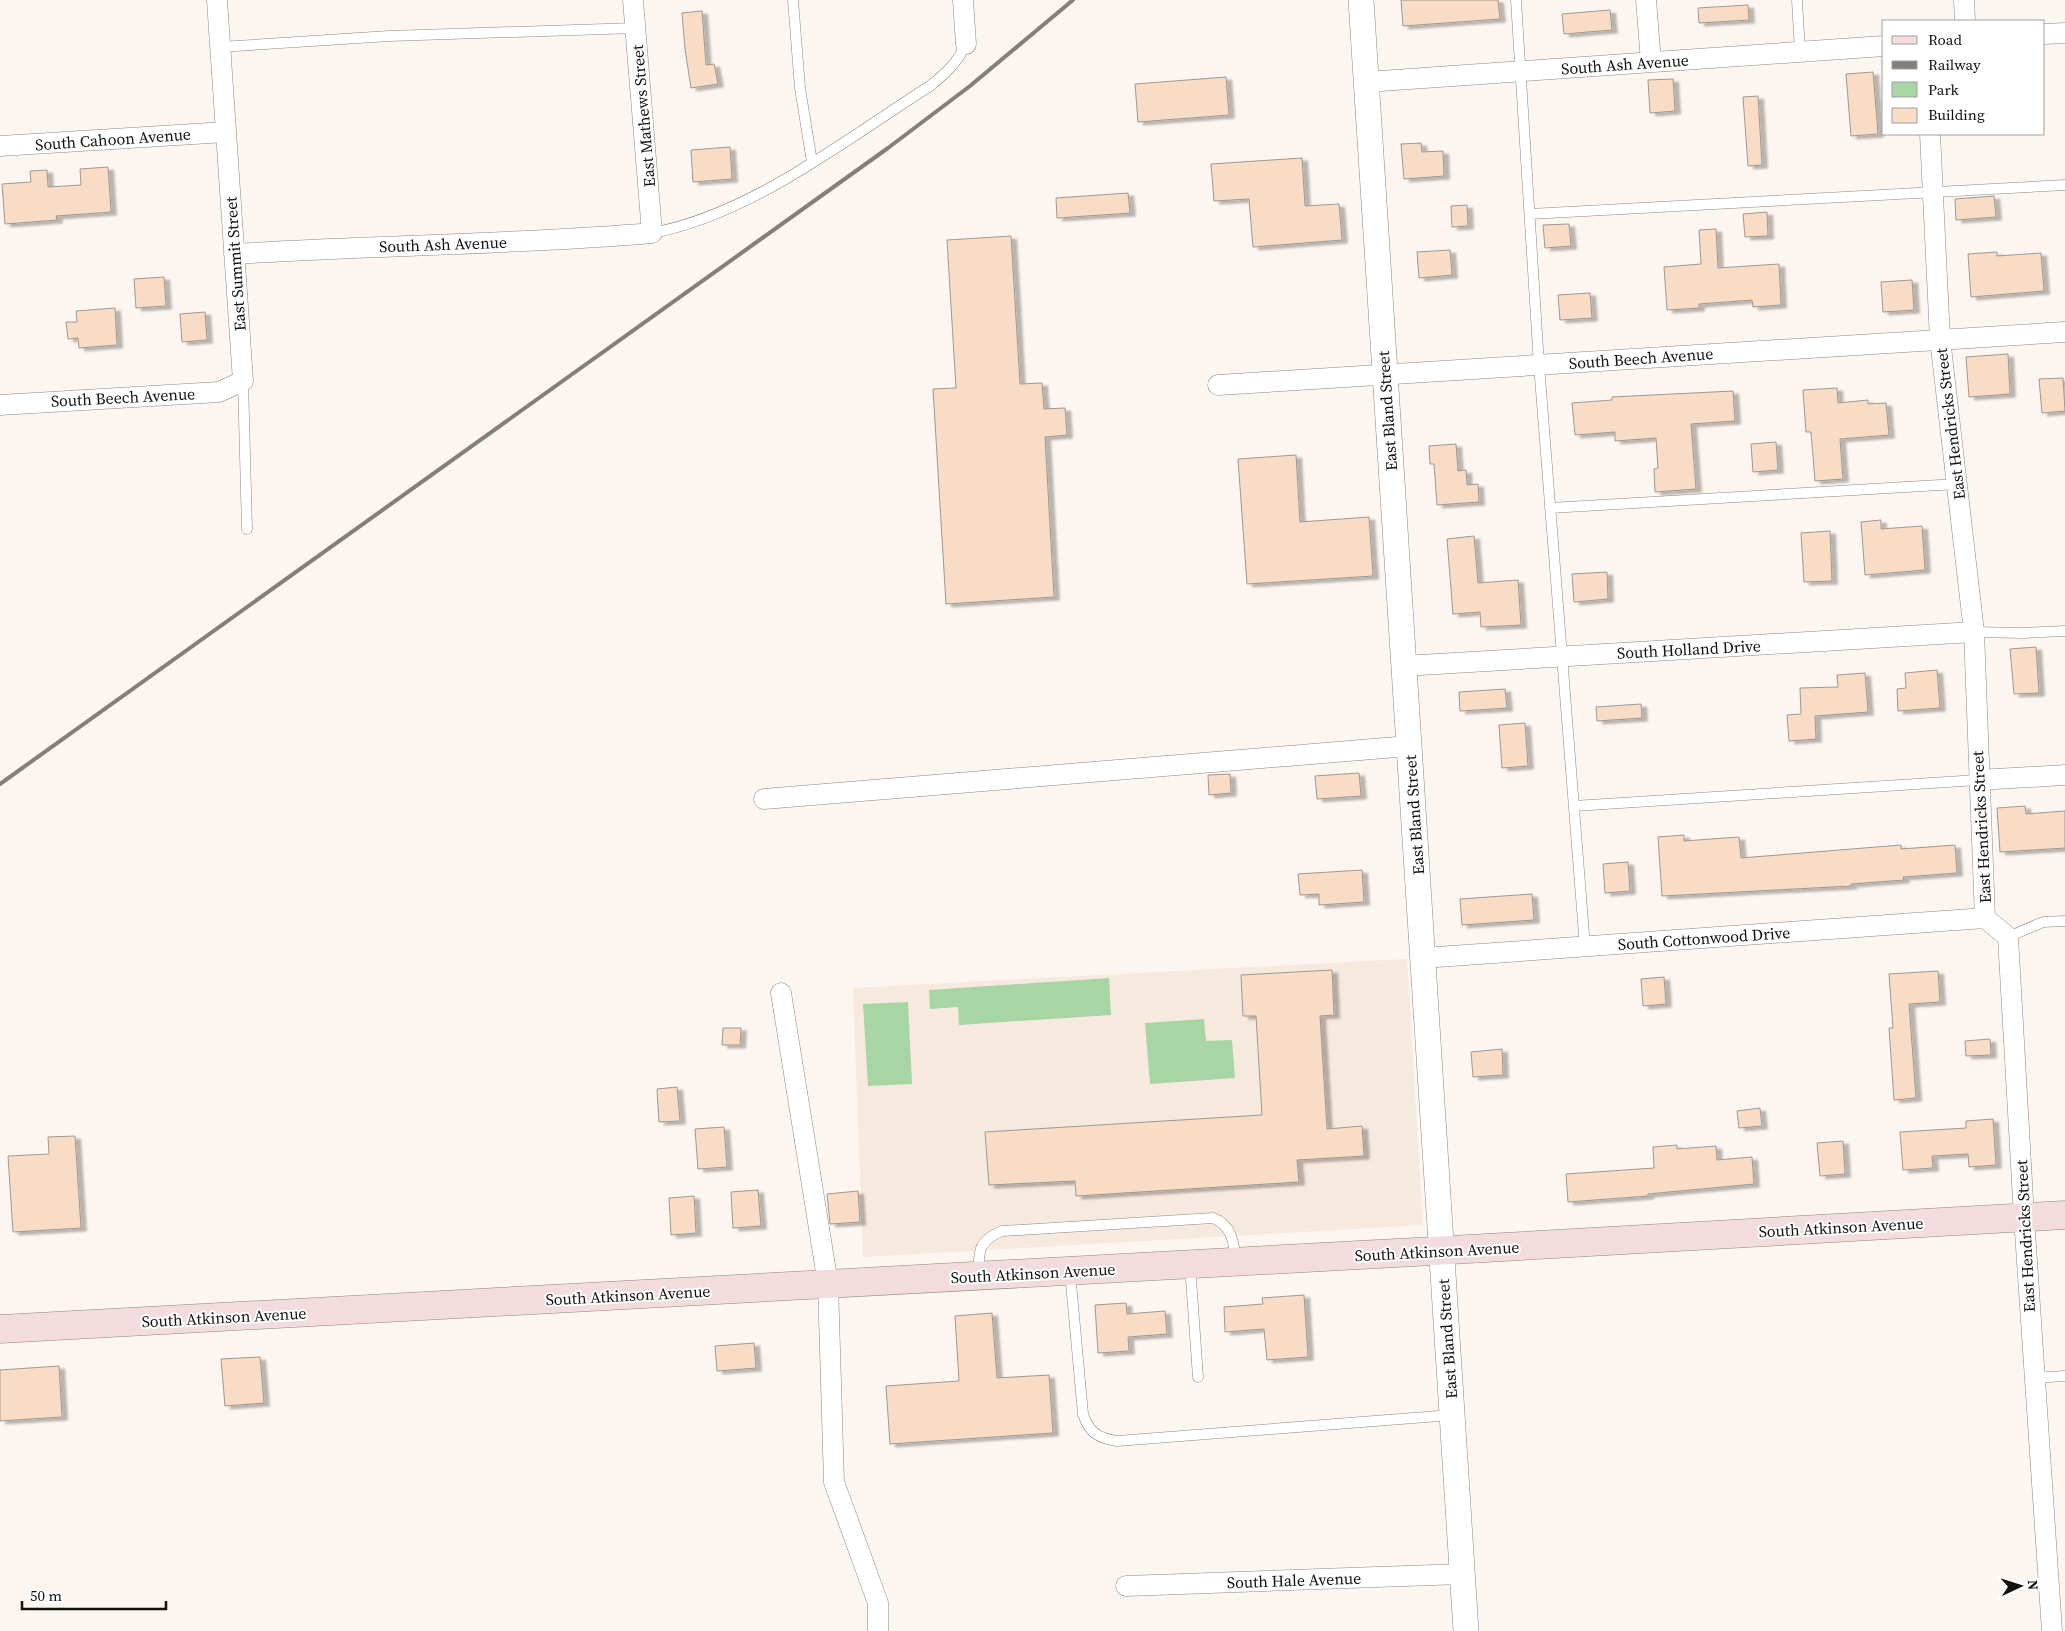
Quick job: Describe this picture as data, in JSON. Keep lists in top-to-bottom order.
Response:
{
  "streets": {
    "main road": ["South Atkinson Avenue"],
    "street": [
      "South Ash Avenue",
      "East Mathews Street",
      "South Cahoon Avenue",
      "East Summit Street",
      "South Beech Avenue",
      "East Bland Street",
      "East Hendricks Street",
      "South Holland Drive",
      "South Cottonwood Drive",
      "South Hale Avenue"
    ]
  },
  "crossings": [
    ["South Ash Avenue", "East Mathews Street"],
    ["South Ash Avenue", "East Summit Street"],
    ["South Ash Avenue", "East Bland Street"],
    ["South Cahoon Avenue", "East Summit Street"],
    ["East Summit Street", "South Beech Avenue"],
    ["South Beech Avenue", "East Bland Street"],
    ["South Beech Avenue", "East Hendricks Street"],
    ["East Bland Street", "South Holland Drive"],
    ["East Bland Street", "South Cottonwood Drive"],
    ["East Bland Street", "South Atkinson Avenue"],
    ["East Bland Street", "South Hale Avenue"],
    ["East Hendricks Street", "South Holland Drive"],
    ["East Hendricks Street", "South Cottonwood Drive"],
    ["East Hendricks Street", "South Atkinson Avenue"]
  ],
  "legend": [
    "Road",
    "Railway",
    "Park",
    "Building"
  ],
  "scale_bar": "50 m",
  "north": "right"
}
